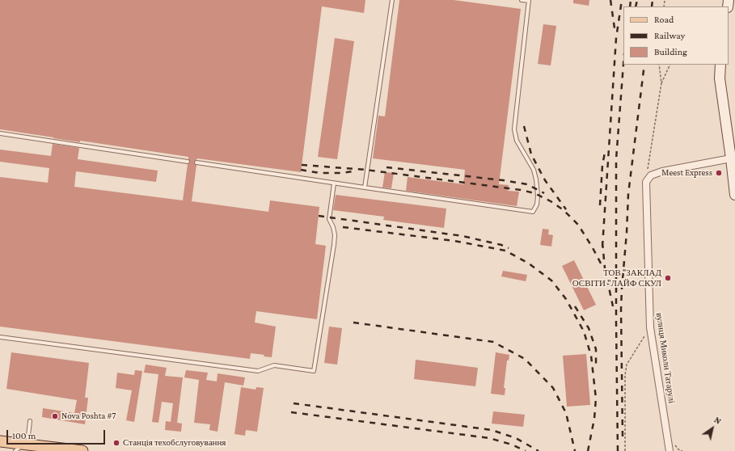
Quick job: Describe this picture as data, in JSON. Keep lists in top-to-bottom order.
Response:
{
  "streets": {
    "street": ["вулиця Миколи Татарулі"]
  },
  "places": [
    "Meest Express",
    "ТОВ \"ЗАКЛАД ОСВІТИ \"ЛАЙФ СКУЛ",
    "Nova Poshta #7",
    "Станція техобслуговування"
  ],
  "legend": ["Road", "Railway", "Building"],
  "scale_bar": "100 m",
  "north": "top right"
}
